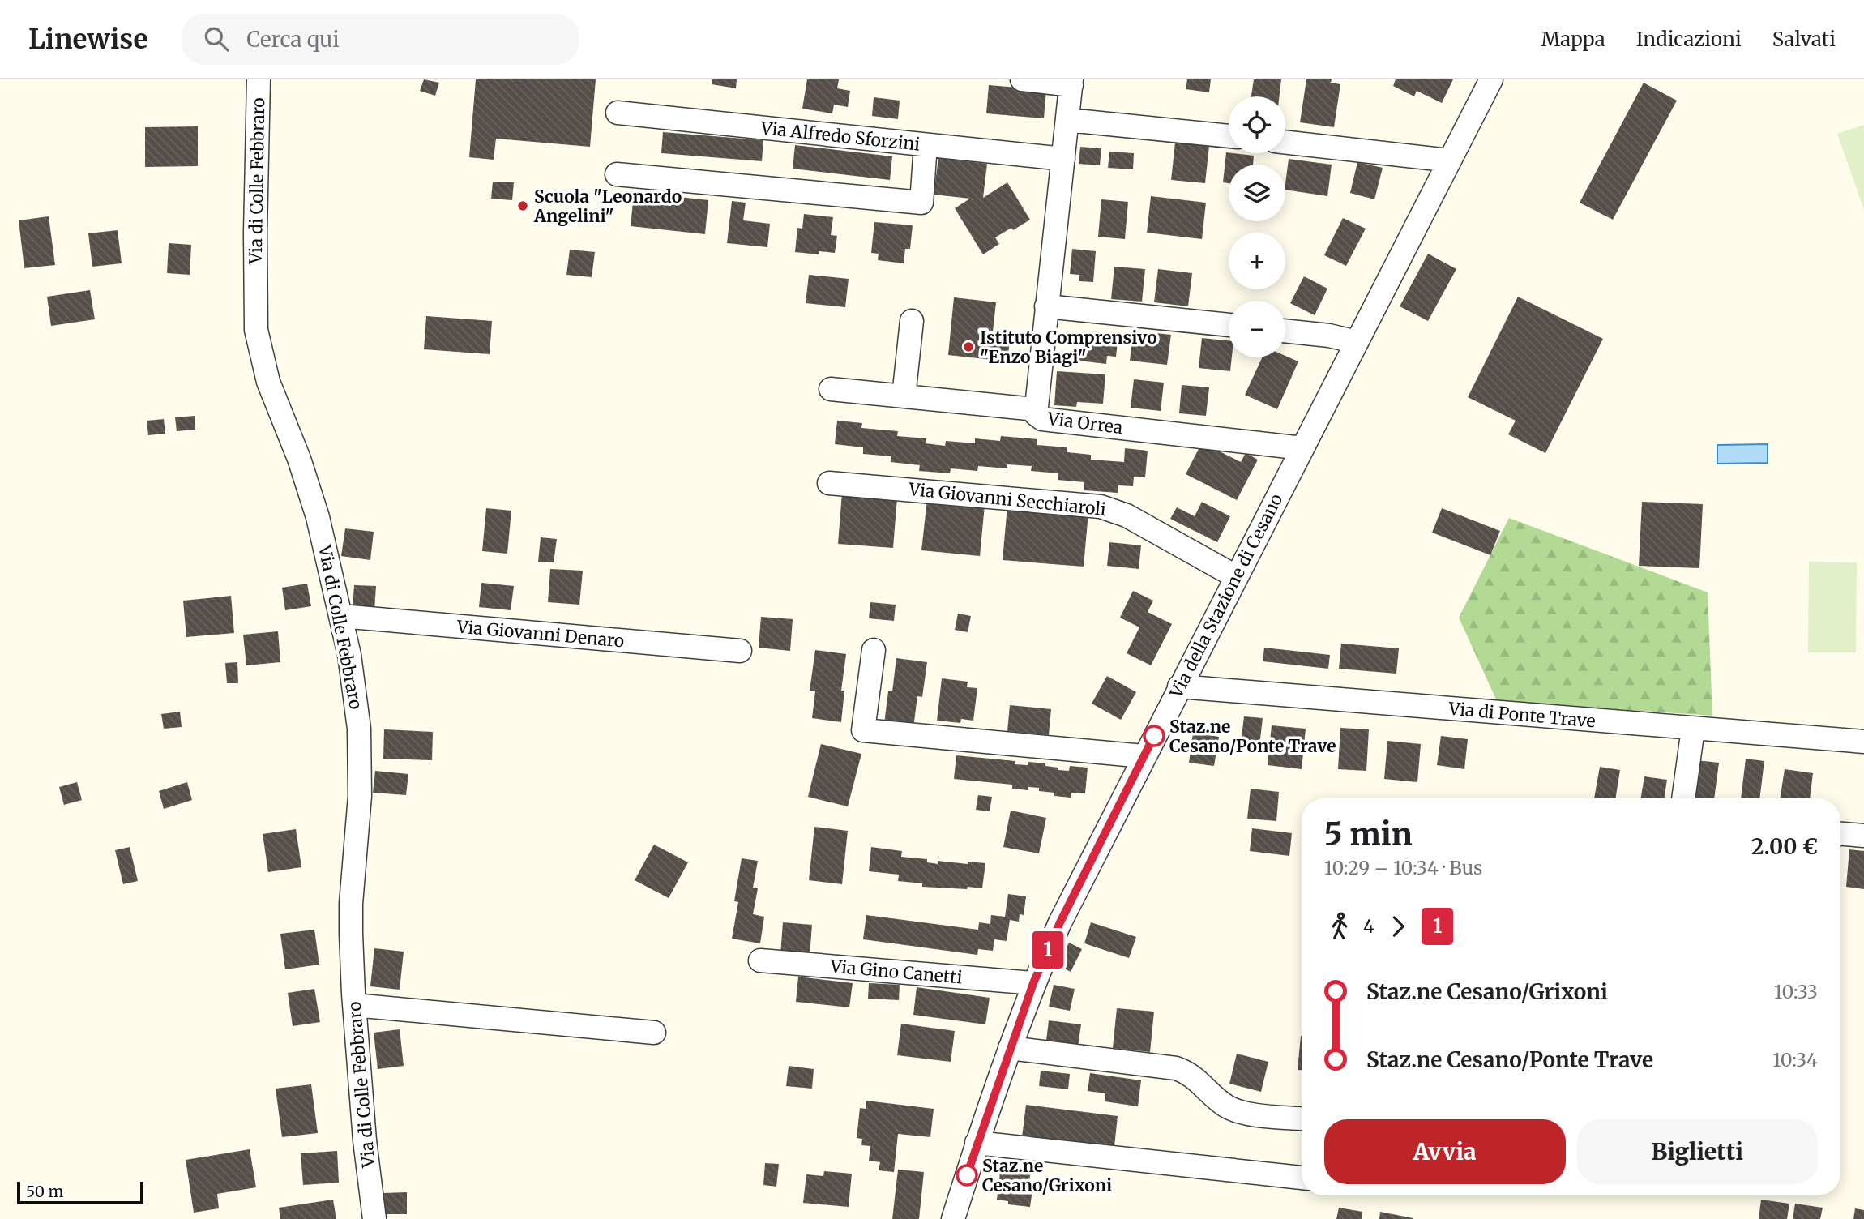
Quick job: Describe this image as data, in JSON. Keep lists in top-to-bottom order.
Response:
{
  "streets": {
    "street": [
      "Via Alfredo Sforzini",
      "Via di Colle Febbraro",
      "Via Orrea",
      "Via Giovanni Secchiaroli",
      "Via della Stazione di Cesano",
      "Via Giovanni Denaro",
      "Via di Ponte Trave",
      "Via Gino Canetti"
    ]
  },
  "crossings": [
    ["Via Alfredo Sforzini", "Via Orrea"],
    ["Via di Colle Febbraro", "Via Giovanni Denaro"],
    ["Via Orrea", "Via della Stazione di Cesano"],
    ["Via Giovanni Secchiaroli", "Via della Stazione di Cesano"],
    ["Via della Stazione di Cesano", "Via di Ponte Trave"],
    ["Via della Stazione di Cesano", "Via Gino Canetti"]
  ],
  "places": [
    "Scuola \"Leonardo Angelini\"",
    "Istituto Comprensivo \"Enzo Biagi\"",
    "Staz.ne Cesano/Ponte Trave",
    "Staz.ne Cesano/Grixoni"
  ],
  "lines": ["bus line 1"],
  "scale_bar": "50 m",
  "page": {
    "header": "Linewise",
    "search": "Cerca qui",
    "nav": ["Mappa", "Indicazioni", "Salvati"],
    "on_map": "1",
    "map_buttons": ["+", "−"],
    "heading": ["5 min", "10:29 – 10:34 · Bus", "2.00 €"],
    "legs": ["4", "1"],
    "list": [
      {
        "name": "Staz.ne Cesano/Grixoni",
        "value": "10:33"
      },
      {
        "name": "Staz.ne Cesano/Ponte Trave",
        "value": "10:34"
      }
    ],
    "buttons": ["Avvia", "Biglietti"],
    "scale": "50 m"
  }
}
